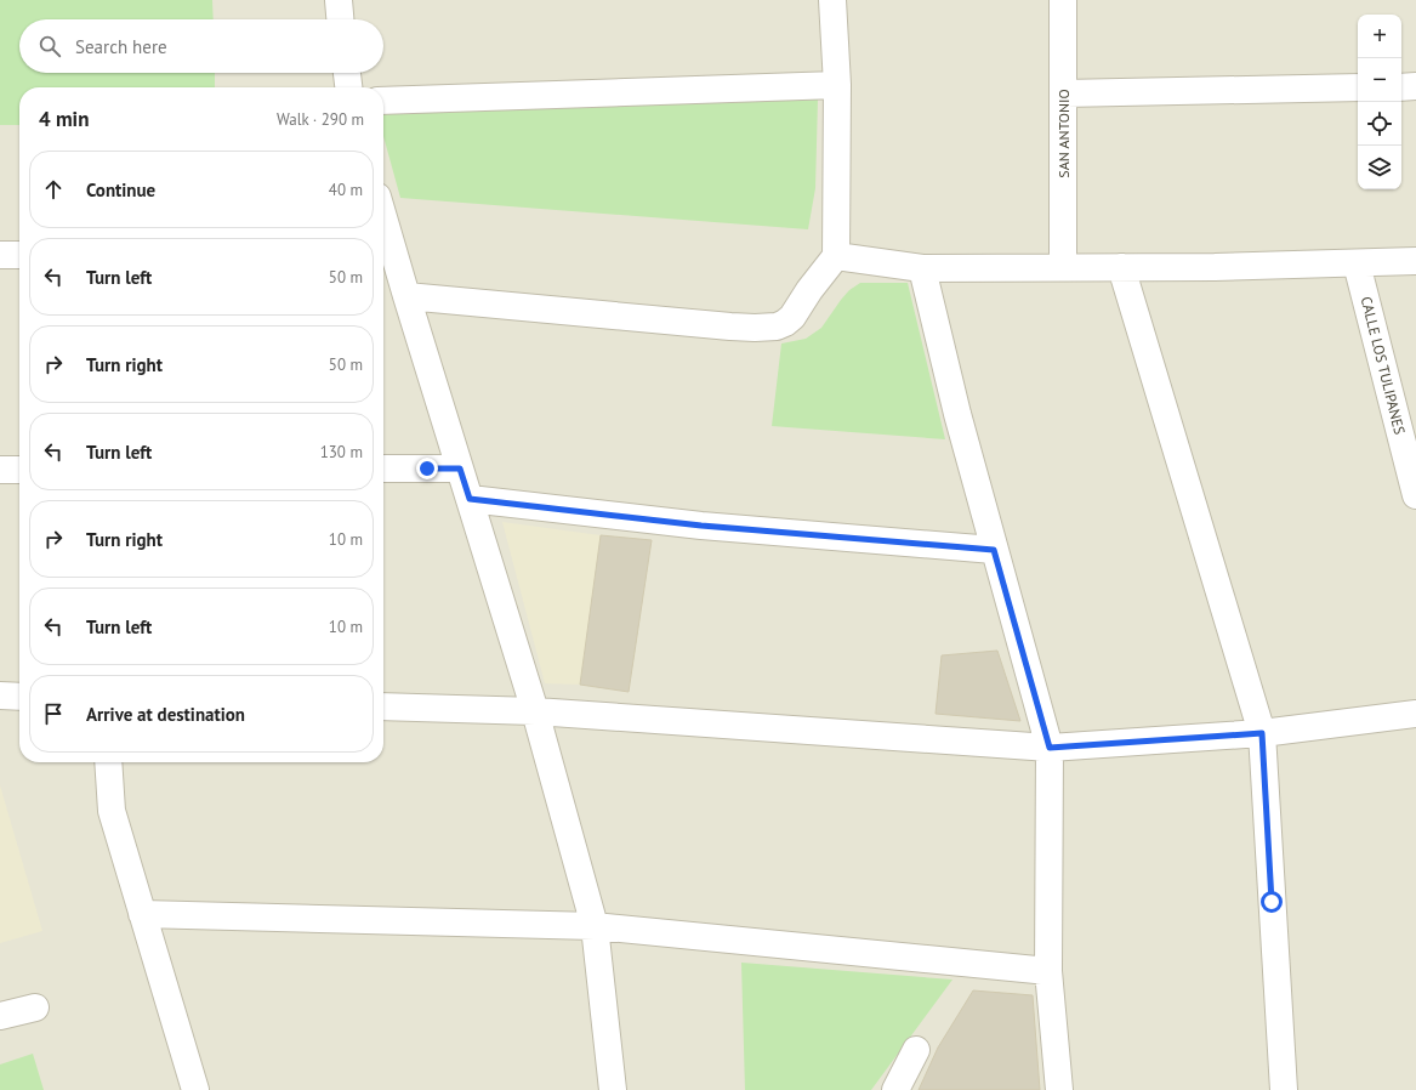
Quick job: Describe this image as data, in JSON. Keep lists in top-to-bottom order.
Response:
{
  "streets": {
    "street": ["SAN ANTONIO", "CALLE LOS TULIPANES"]
  },
  "page": {
    "map_buttons": ["+", "−"],
    "search": "Search here",
    "heading": ["4 min", "Walk · 290 m"],
    "list": [
      ["Continue", "40 m"],
      ["Turn left", "50 m"],
      ["Turn right", "50 m"],
      ["Turn left", "130 m"],
      ["Turn right", "10 m"],
      ["Turn left", "10 m"],
      "Arrive at destination"
    ]
  }
}
